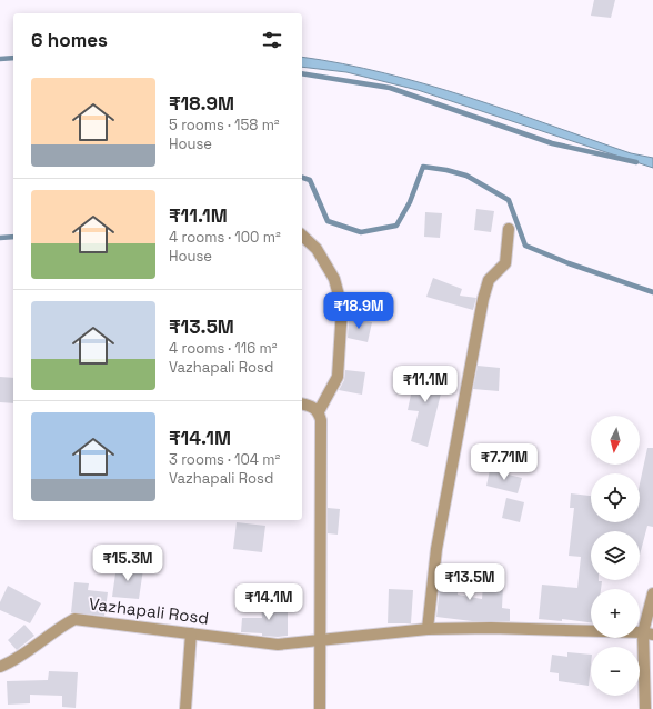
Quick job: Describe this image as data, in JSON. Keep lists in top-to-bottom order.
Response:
{
  "streets": {
    "street": ["Vazhapali Rosd"]
  },
  "north": "bottom",
  "page": {
    "heading": "6 homes",
    "list": [
      {
        "name": "₹18.9M",
        "note": "5 rooms · 158 m² · House"
      },
      {
        "name": "₹11.1M",
        "note": "4 rooms · 100 m² · House"
      },
      {
        "name": "₹13.5M",
        "note": "4 rooms · 116 m² · Vazhapali Rosd"
      },
      {
        "name": "₹14.1M",
        "note": "3 rooms · 104 m² · Vazhapali Rosd"
      }
    ],
    "price": [
      "₹18.9M",
      "₹11.1M",
      "₹7.71M",
      "₹15.3M",
      "₹13.5M",
      "₹14.1M"
    ],
    "map_buttons": ["+", "−"]
  }
}
